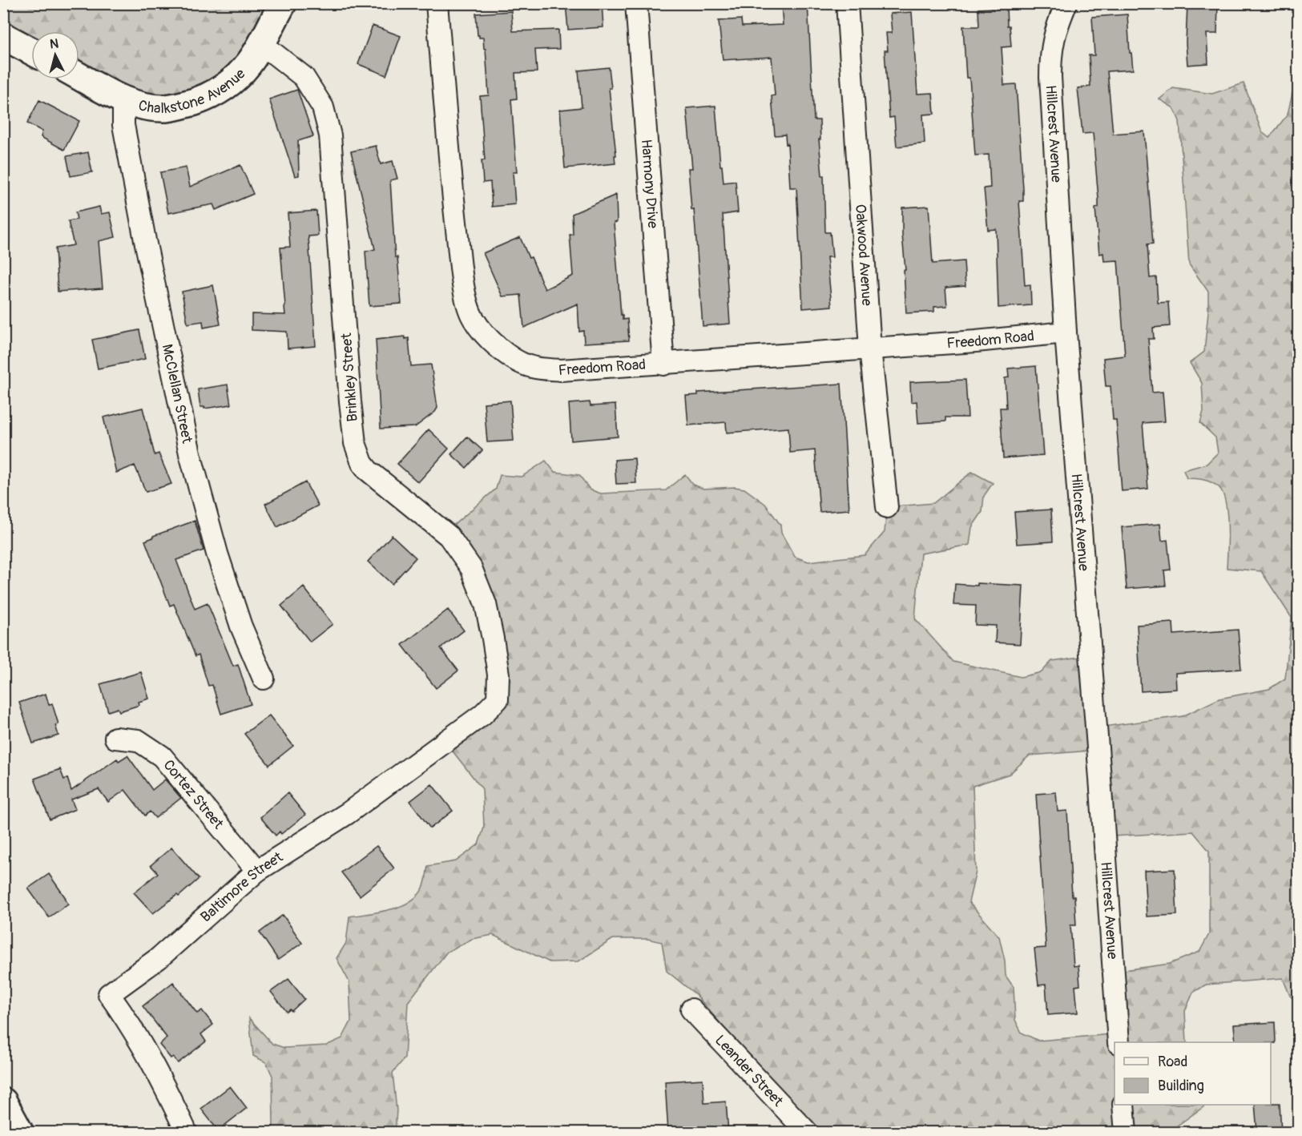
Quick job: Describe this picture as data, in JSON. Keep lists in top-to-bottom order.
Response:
{
  "streets": {
    "main road": ["Chalkstone Avenue"],
    "street": [
      "Hillcrest Avenue",
      "Harmony Drive",
      "Oakwood Avenue",
      "Freedom Road",
      "Brinkley Street",
      "McClellan Street",
      "Cortez Street",
      "Baltimore Street",
      "Leander Street"
    ]
  },
  "crossings": [
    ["Chalkstone Avenue", "Brinkley Street"],
    ["Chalkstone Avenue", "McClellan Street"],
    ["Hillcrest Avenue", "Freedom Road"],
    ["Harmony Drive", "Freedom Road"],
    ["Oakwood Avenue", "Freedom Road"],
    ["Brinkley Street", "Baltimore Street"],
    ["Cortez Street", "Baltimore Street"]
  ],
  "legend": ["Road", "Building"],
  "north": "top"
}
